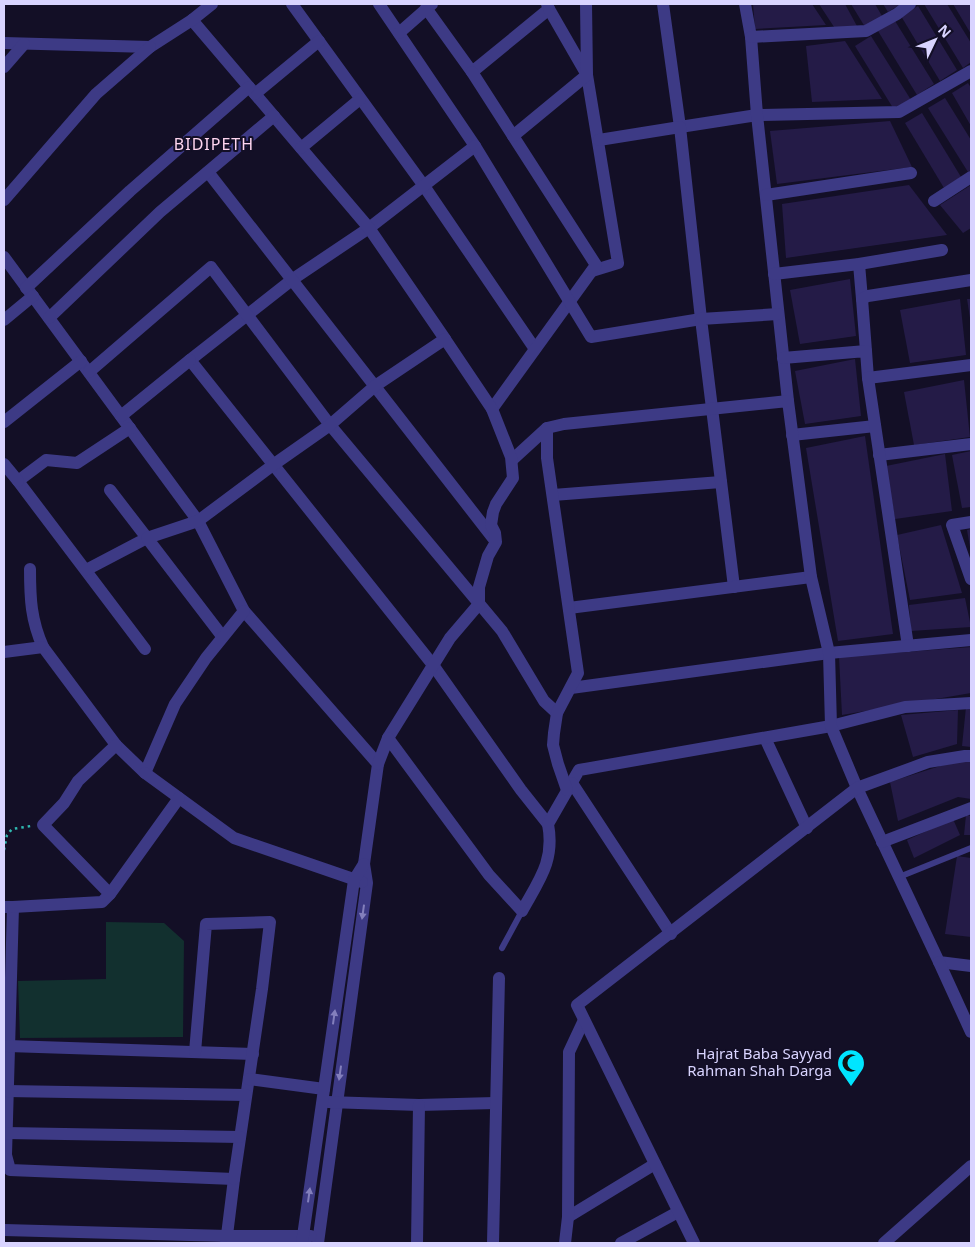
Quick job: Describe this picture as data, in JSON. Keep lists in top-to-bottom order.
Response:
{
  "districts": ["BIDIPETH"],
  "places": {
    "mosque": ["Hajrat Baba Sayyad Rahman Shah Darga"]
  },
  "north": "top right"
}
